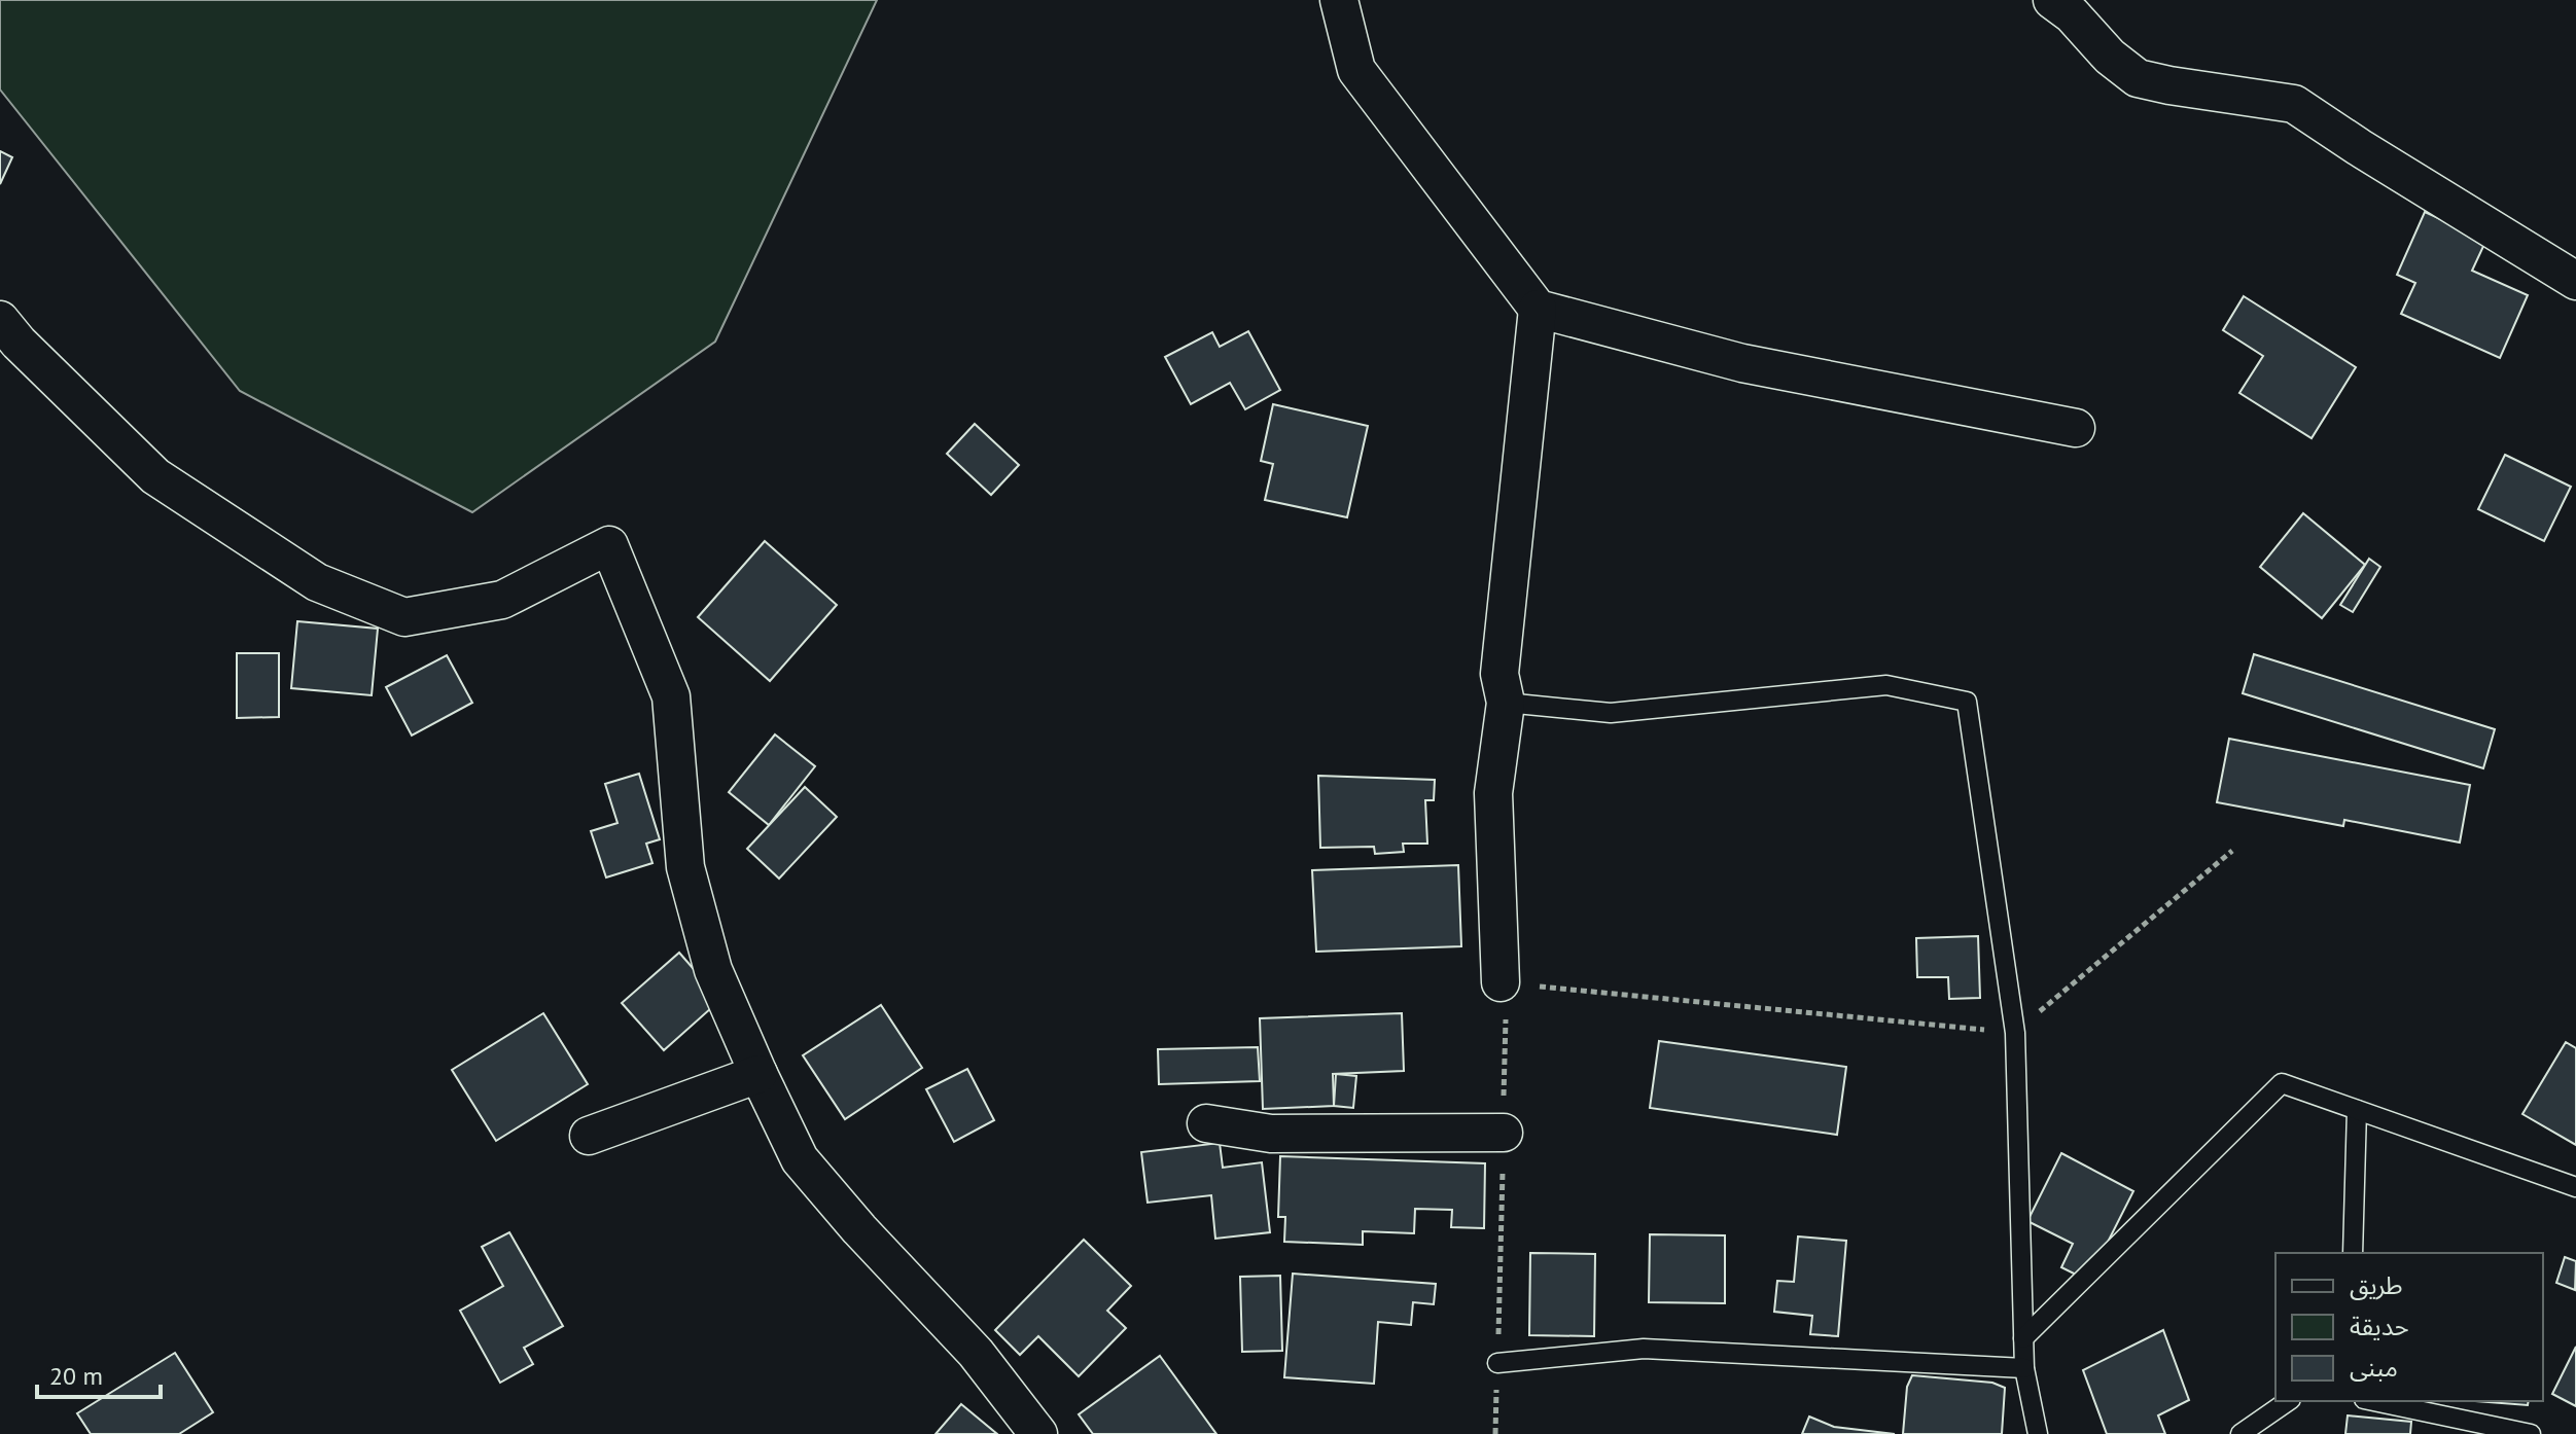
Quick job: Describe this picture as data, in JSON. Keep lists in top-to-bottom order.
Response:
{
  "legend": ["طريق", "حديقة", "مبنى"],
  "scale_bar": "20 m"
}
